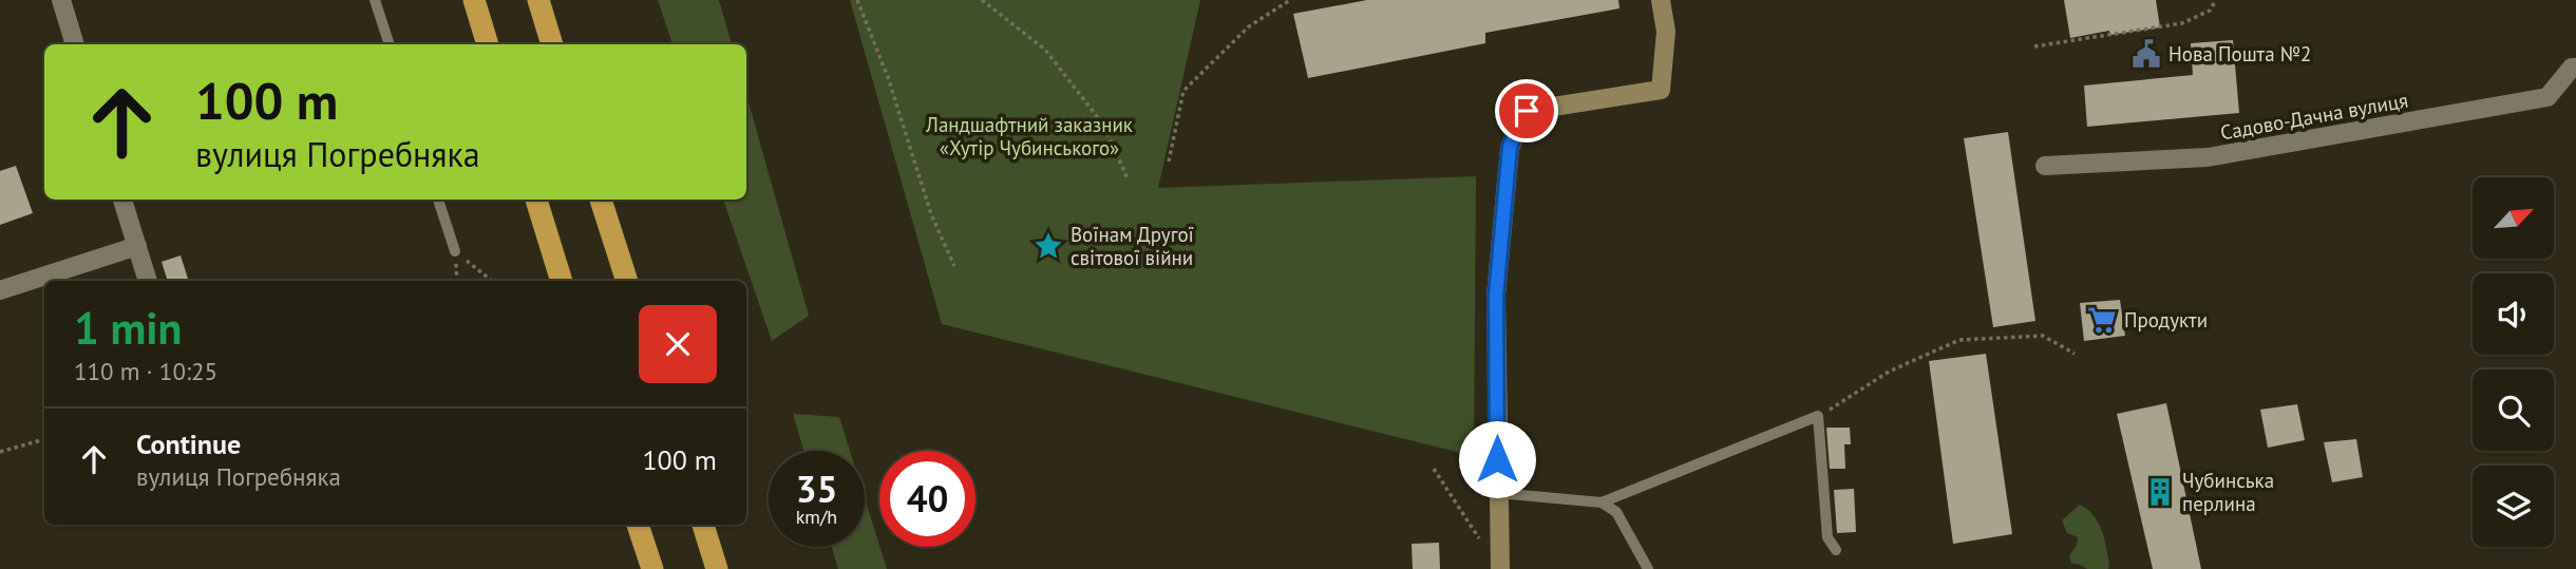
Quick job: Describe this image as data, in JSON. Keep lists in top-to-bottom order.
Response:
{
  "streets": {
    "street": ["Садово-Дачна вулиця"]
  },
  "parks": ["Ландшафтний заказник «Хутір Чубинського»"],
  "places": {
    "public building": ["Нова Пошта №2"],
    "place": ["Воїнам Другої світової війни"],
    "supermarket": ["Продукти"],
    "building": ["Чубинська перлина"]
  },
  "north": "top right",
  "page": {
    "turn": ["100 m", "вулиця Погребняка"],
    "heading": ["1 min", "110 m · 10:25"],
    "list": [
      {
        "name": "Continue",
        "note": "вулиця Погребняка",
        "value": "100 m"
      }
    ],
    "speed": "35 km/h",
    "limit": "40"
  }
}
